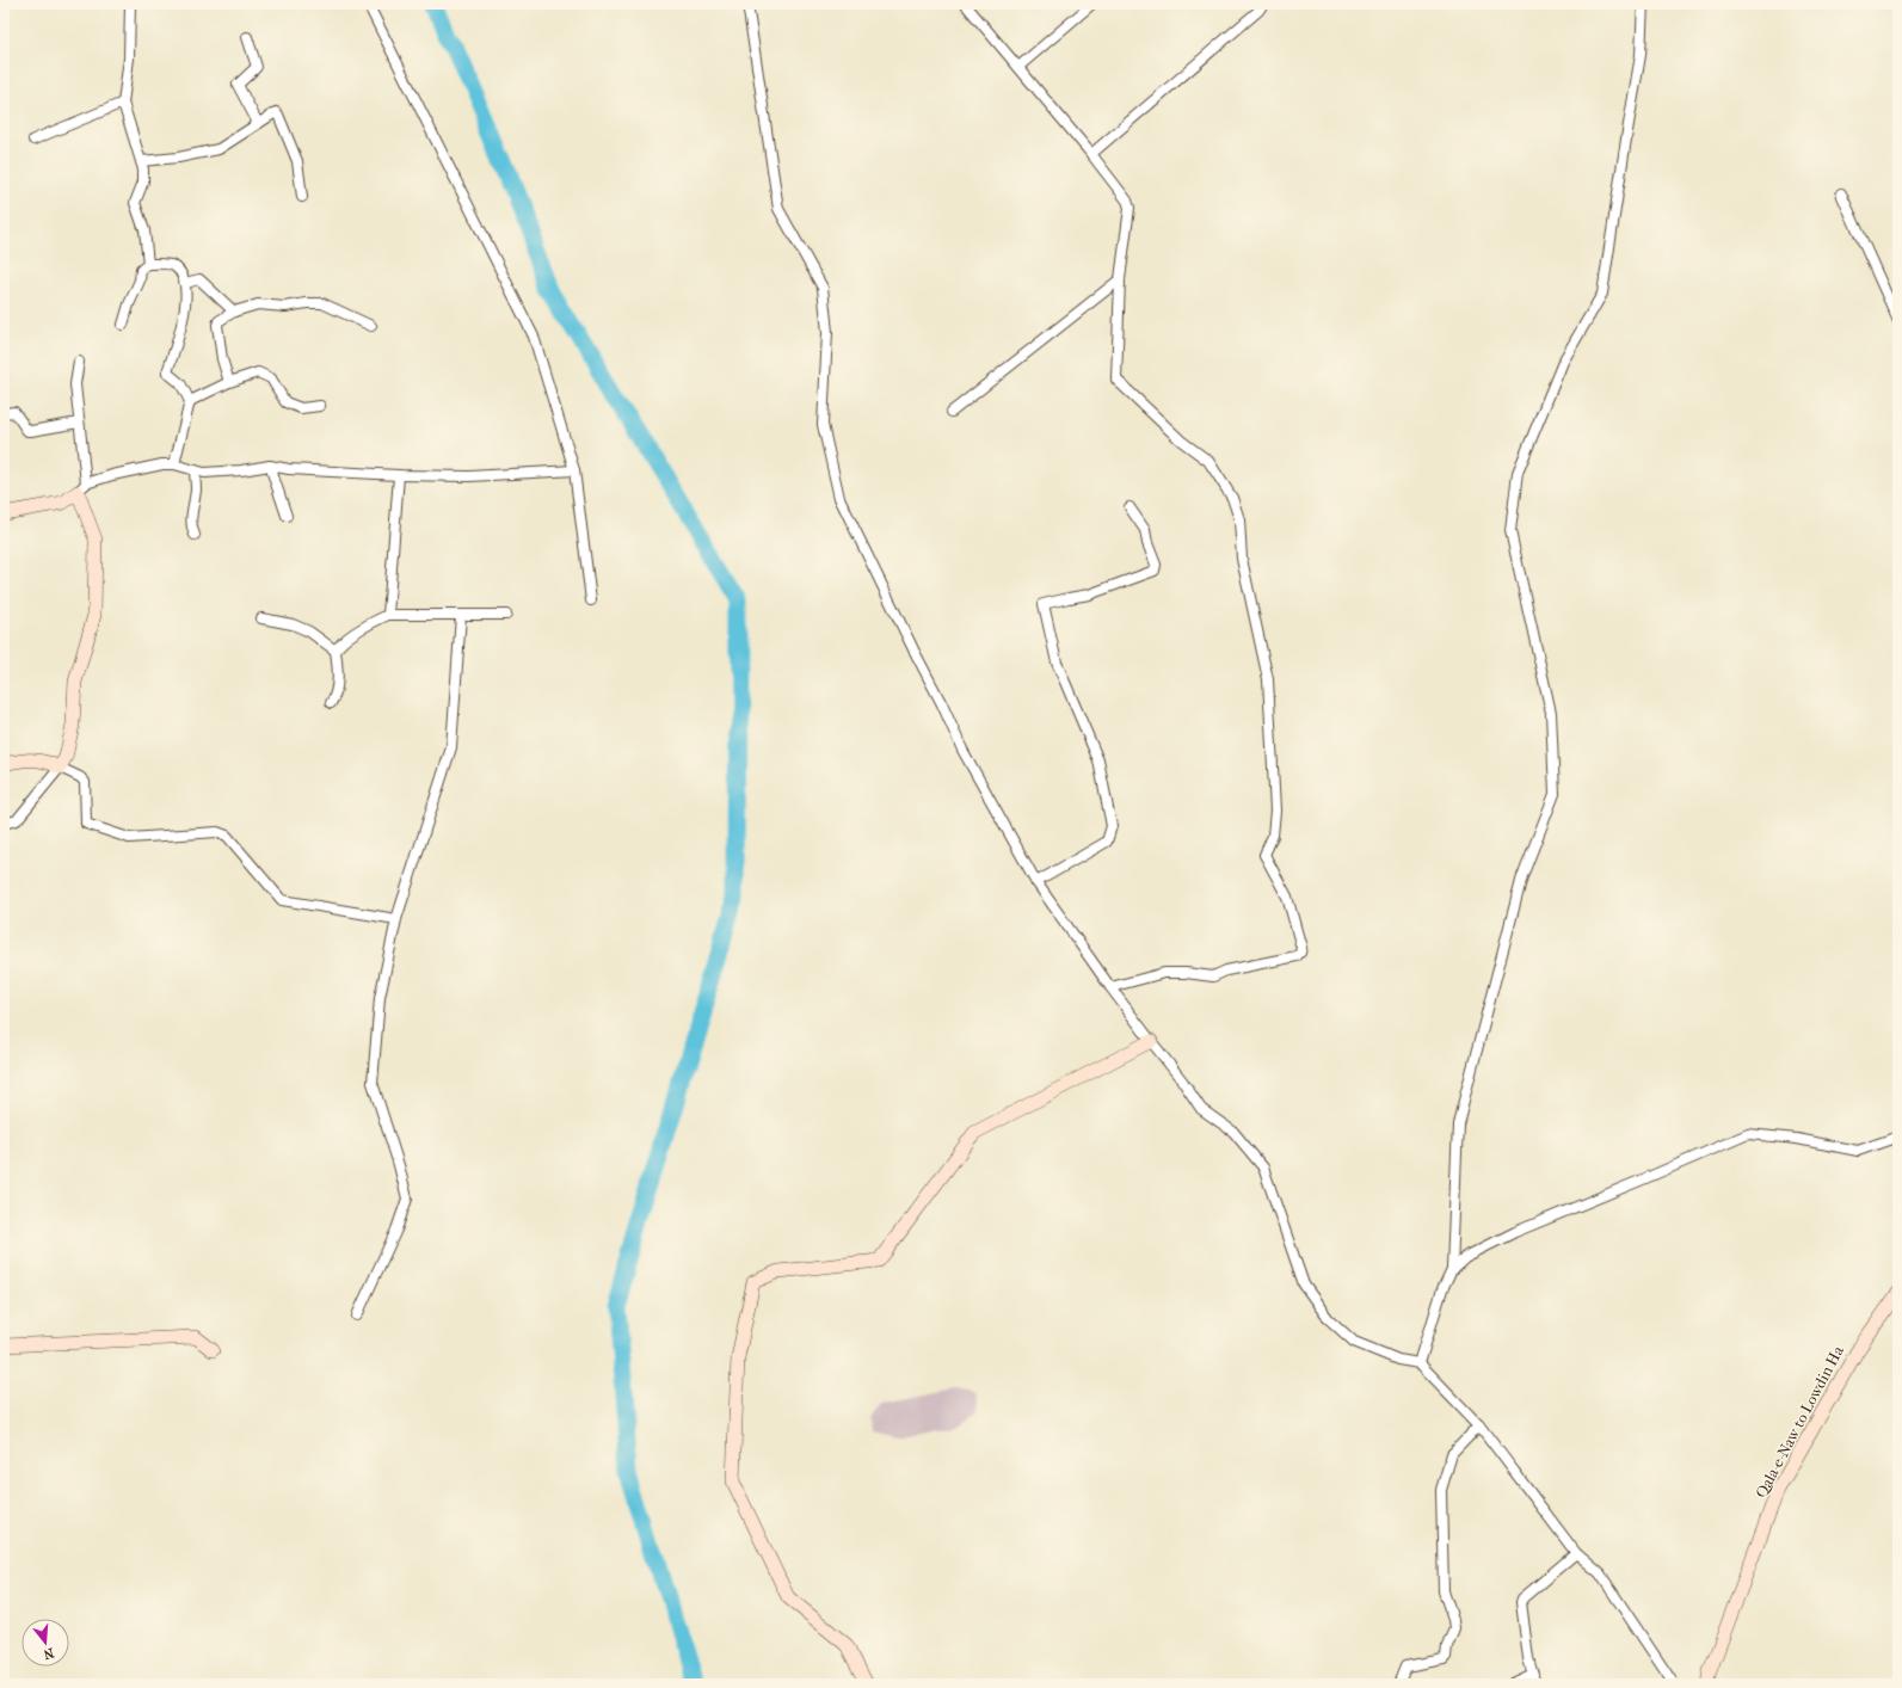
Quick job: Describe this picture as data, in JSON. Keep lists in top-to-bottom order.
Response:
{
  "streets": {
    "street": ["Qala-e-Naw to Lowdin Ha"]
  },
  "north": "bottom"
}
